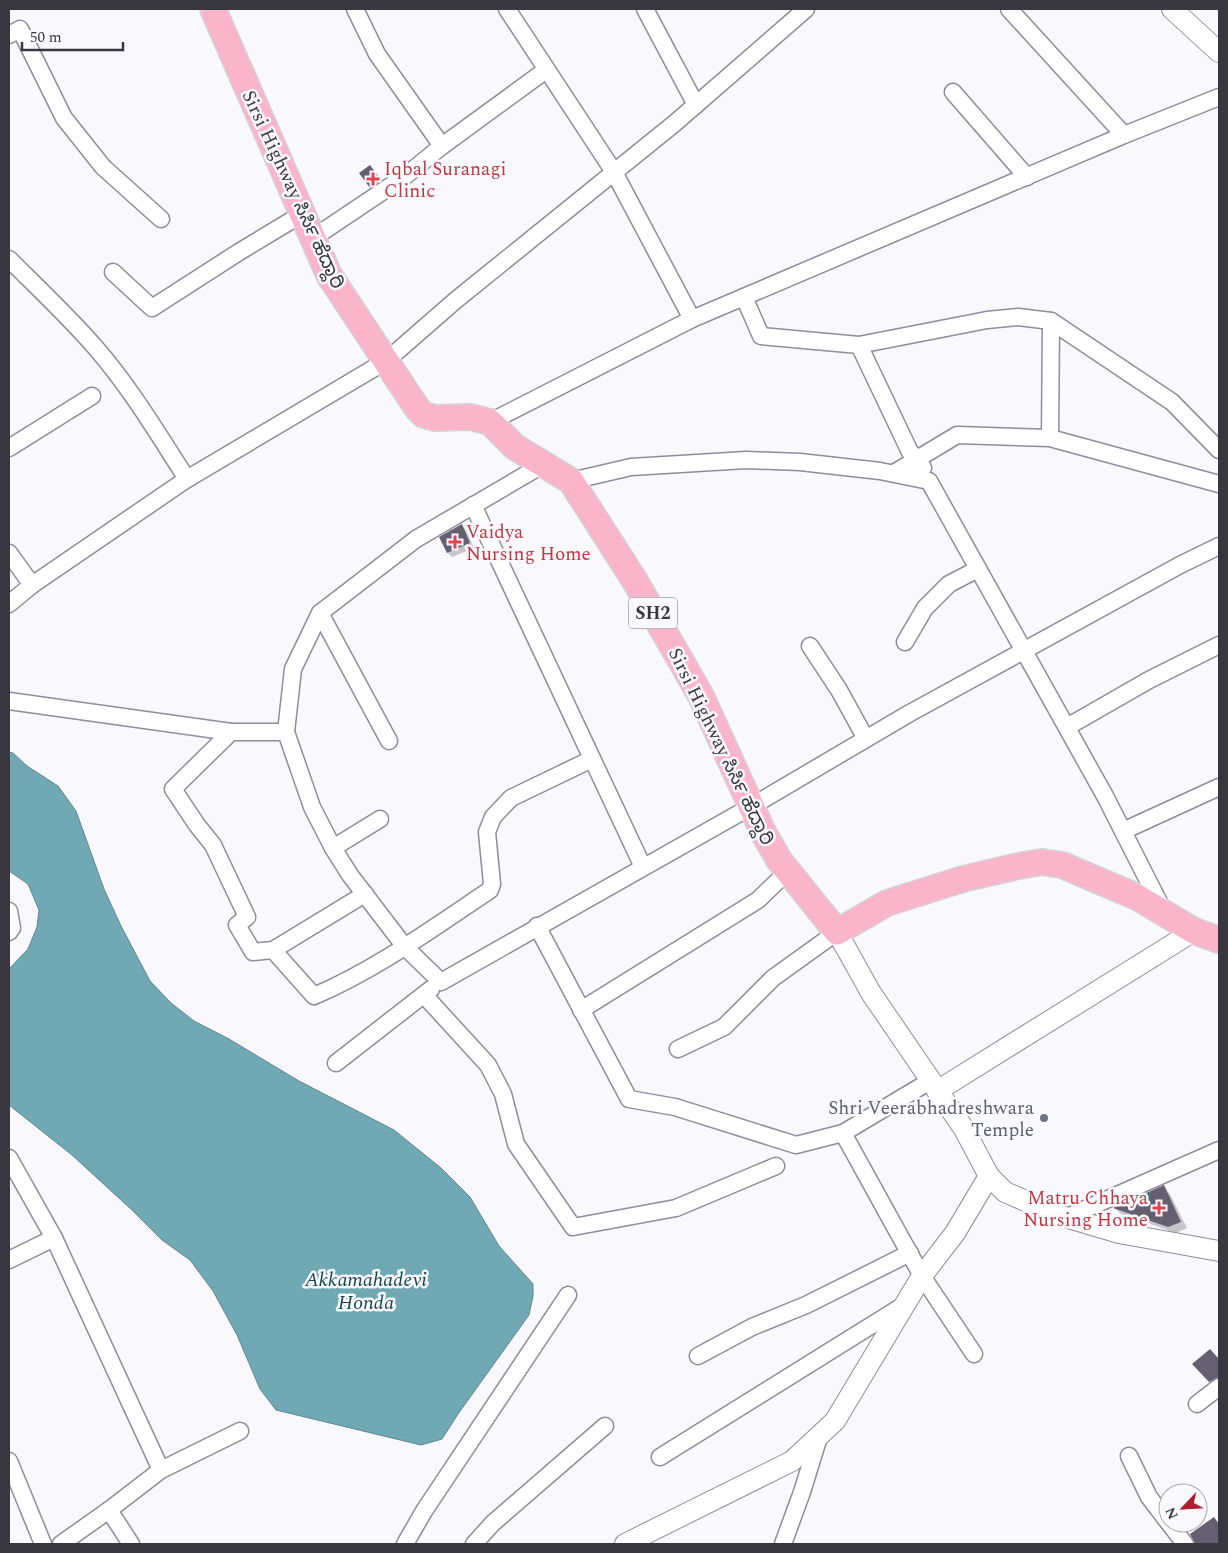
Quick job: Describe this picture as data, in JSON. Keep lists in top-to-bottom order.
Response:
{
  "streets": {
    "main road": ["Sirsi Highway ಸಿರ್ಸಿ ಹೆದ್ದಾರಿ", "SH2"]
  },
  "water": ["Akkamahadevi Honda"],
  "places": {
    "health": ["Iqbal Suranagi Clinic", "Vaidya Nursing Home", "Matru Chhaya Nursing Home"],
    "other": ["Shri Veerabhadreshwara Temple"]
  },
  "scale_bar": "50 m",
  "north": "bottom left"
}
